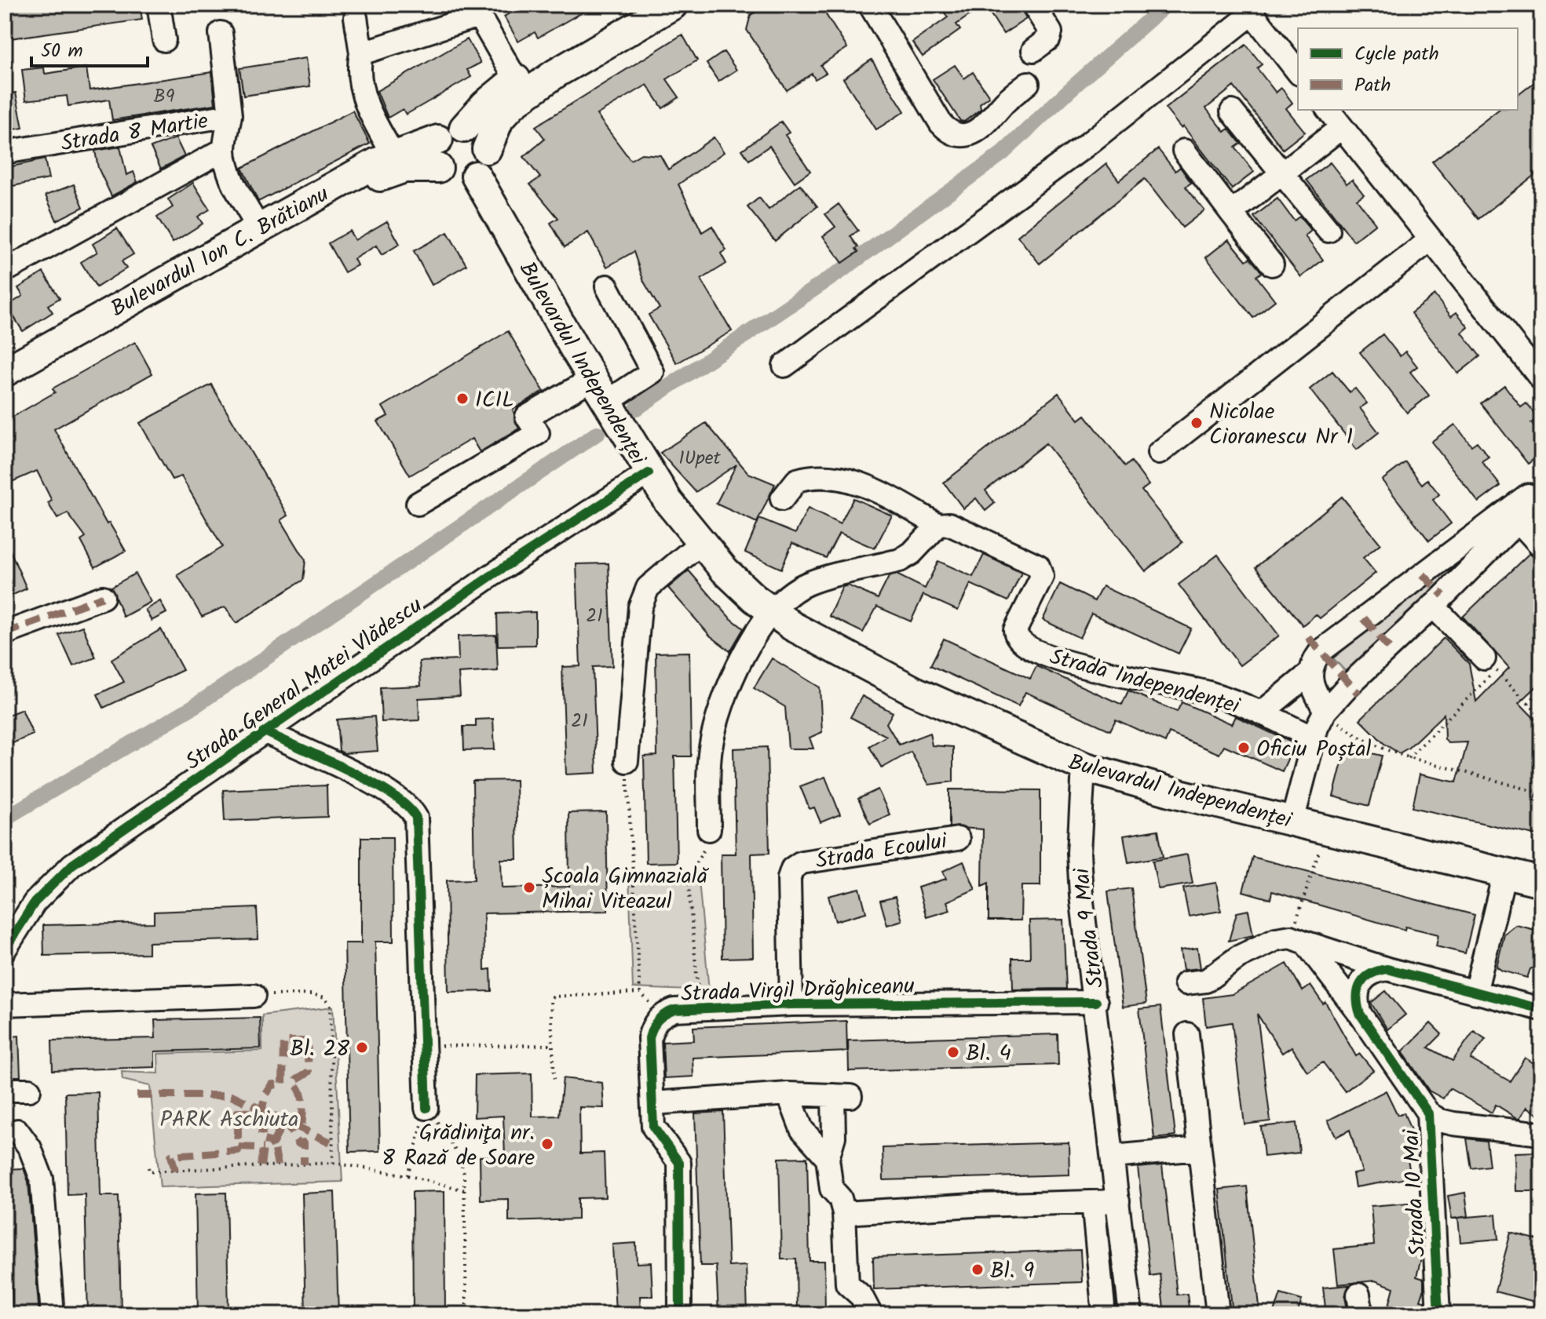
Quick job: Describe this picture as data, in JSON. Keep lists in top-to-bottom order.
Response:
{
  "streets": {
    "main road": ["Bulevardul Ion C. Brătianu", "Bulevardul Independenței"],
    "street": [
      "Strada 8 Martie",
      "Strada Independenței",
      "Strada General Matei Vlădescu",
      "Strada Ecoului",
      "Strada 9 Mai",
      "Strada Virgil Drăghiceanu",
      "Strada 10 Mai"
    ]
  },
  "crossings": [
    ["Strada 8 Martie", "Bulevardul Ion C. Brătianu"],
    ["Bulevardul Ion C. Brătianu", "Bulevardul Independenței"],
    ["Bulevardul Independenței", "Strada General Matei Vlădescu"],
    ["Bulevardul Independenței", "Strada 9 Mai"],
    ["Strada Ecoului", "Strada Virgil Drăghiceanu"],
    ["Strada 9 Mai", "Strada Virgil Drăghiceanu"]
  ],
  "parks": ["PARK Aschiuta"],
  "places": [
    "ICIL",
    "Nicolae Cioranescu Nr 1",
    "Oficiu Poștal",
    "Școala Gimnazială Mihai Viteazul",
    "Bl. 28",
    "Bl. 4",
    "Grădiniţa nr. 8 Rază de Soare",
    "Bl. 9"
  ],
  "house_numbers": [
    "B9",
    "1Upet",
    "21",
    "21"
  ],
  "legend": ["Cycle path", "Path"],
  "scale_bar": "50 m"
}
